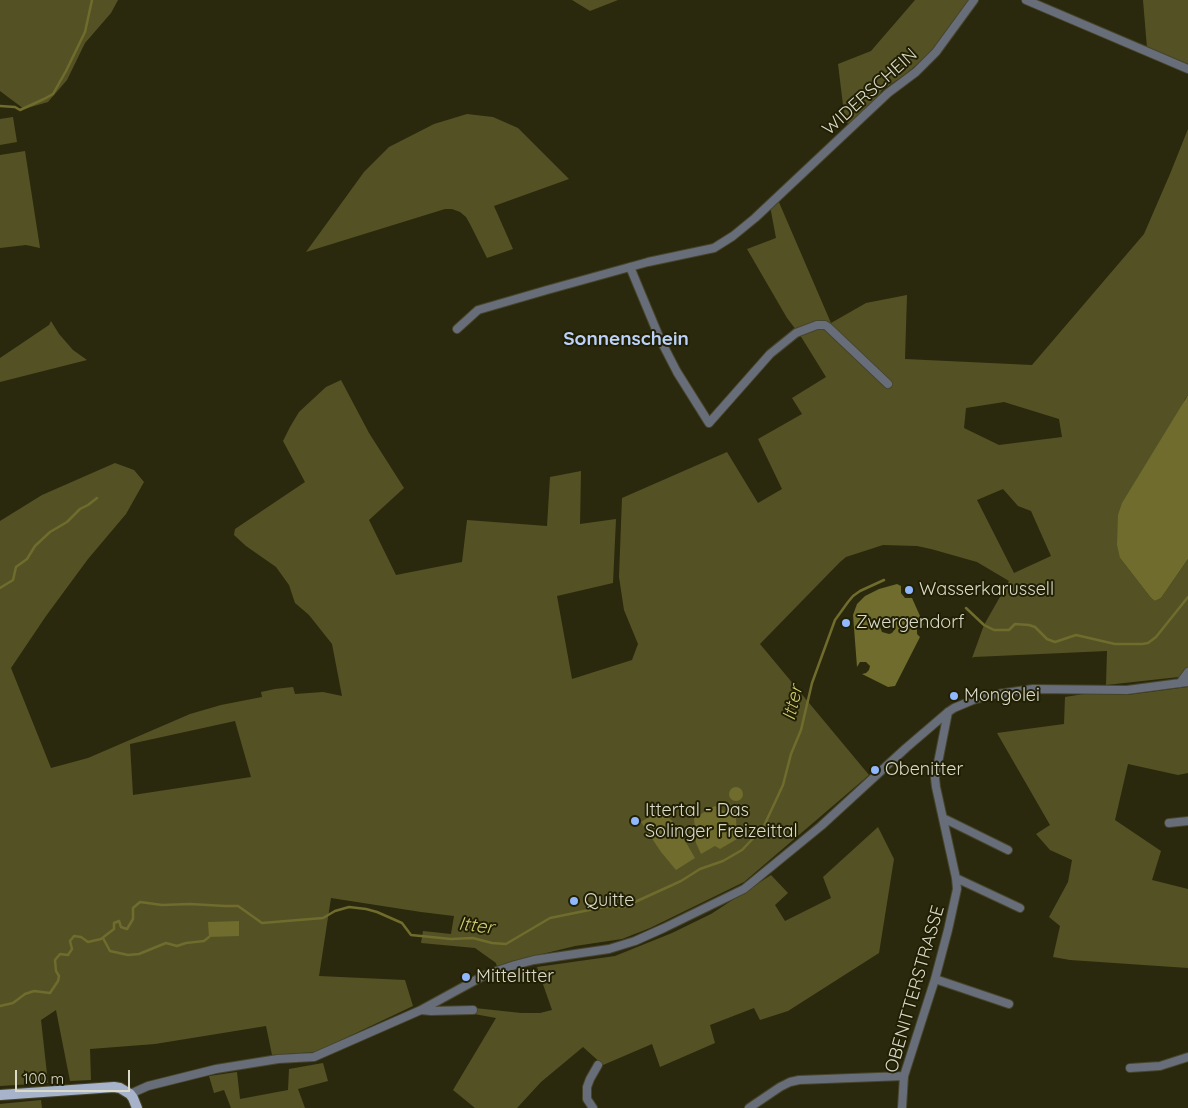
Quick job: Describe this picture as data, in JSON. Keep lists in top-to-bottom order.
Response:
{
  "streets": {
    "street": ["WIDERSCHEIN", "OBENITTERSTRASSE"]
  },
  "districts": ["Sonnenschein"],
  "water": ["Itter"],
  "places": [
    "Wasserkarussell",
    "Zwergendorf",
    "Mongolei",
    "Obenitter",
    "Ittertal - Das Solinger Freizeittal",
    "Quitte",
    "Mittelitter"
  ],
  "scale_bar": "100 m"
}
